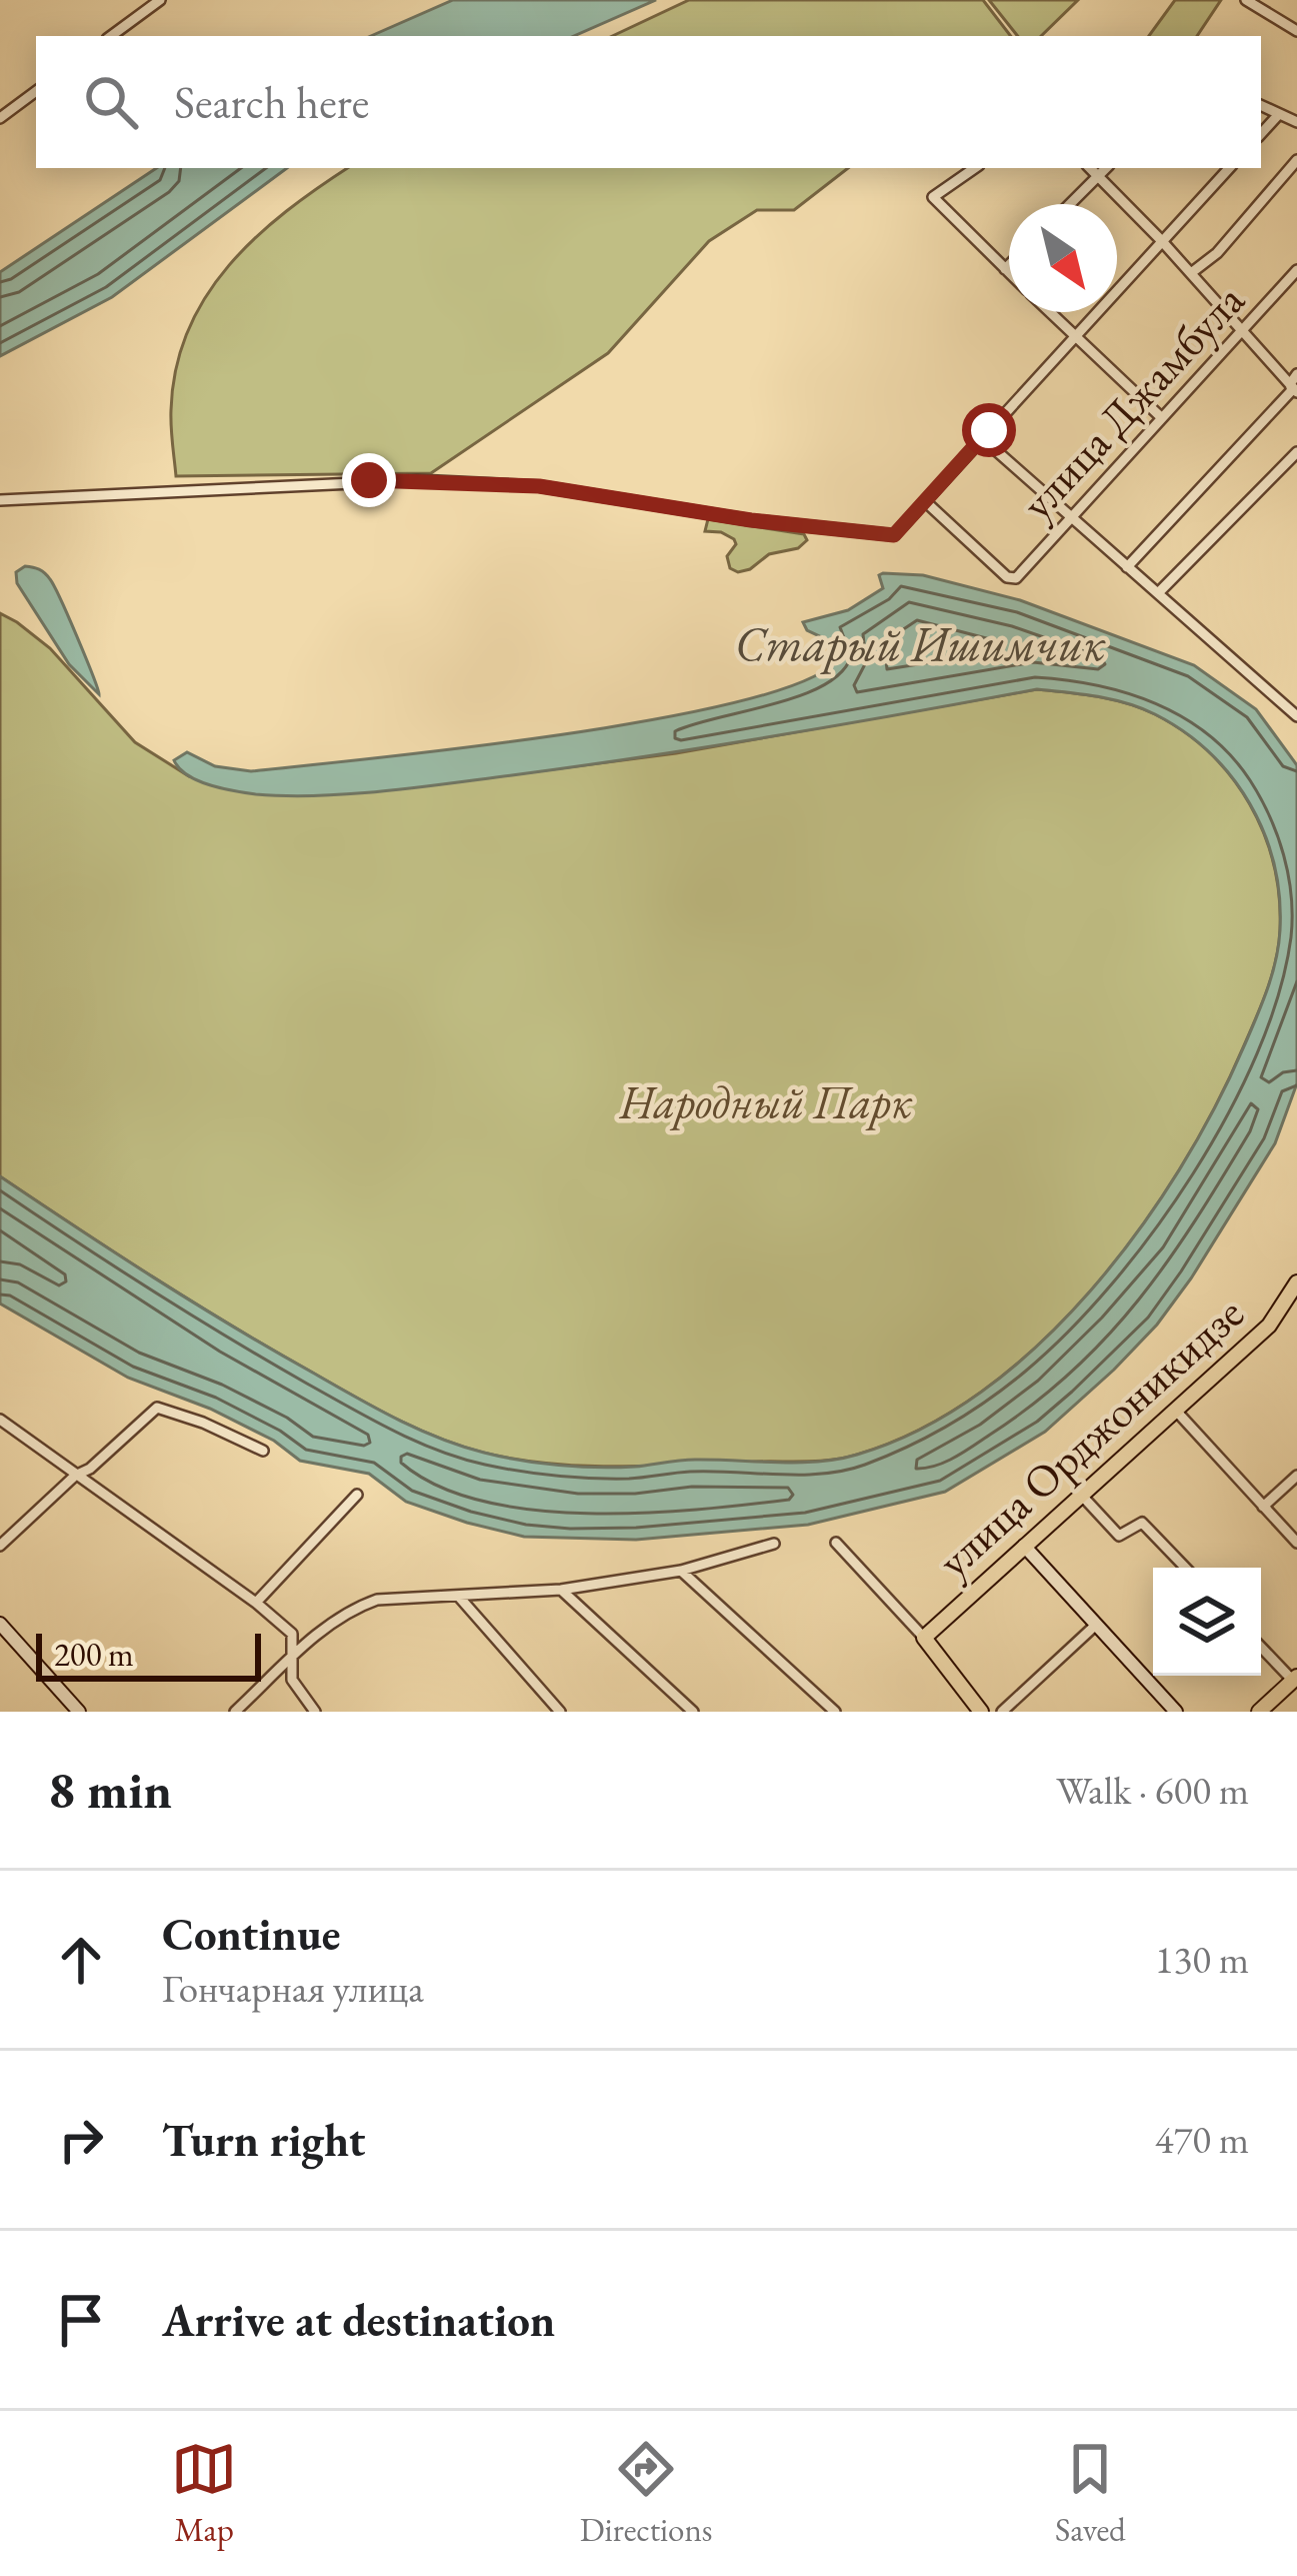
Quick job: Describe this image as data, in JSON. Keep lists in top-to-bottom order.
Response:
{
  "streets": {
    "main road": ["улица Орджоникидзе"],
    "street": ["улица Джамбула"]
  },
  "water": ["Старый Ишимчик"],
  "parks": ["Народный Парк"],
  "scale_bar": "200 m",
  "north": "bottom right",
  "page": {
    "search": "Search here",
    "scale": "200 m",
    "heading": ["8 min", "Walk · 600 m"],
    "list": [
      ["Continue", "Гончарная улица", "130 m"],
      ["Turn right", "470 m"],
      "Arrive at destination"
    ],
    "nav": ["Map", "Directions", "Saved"]
  }
}
